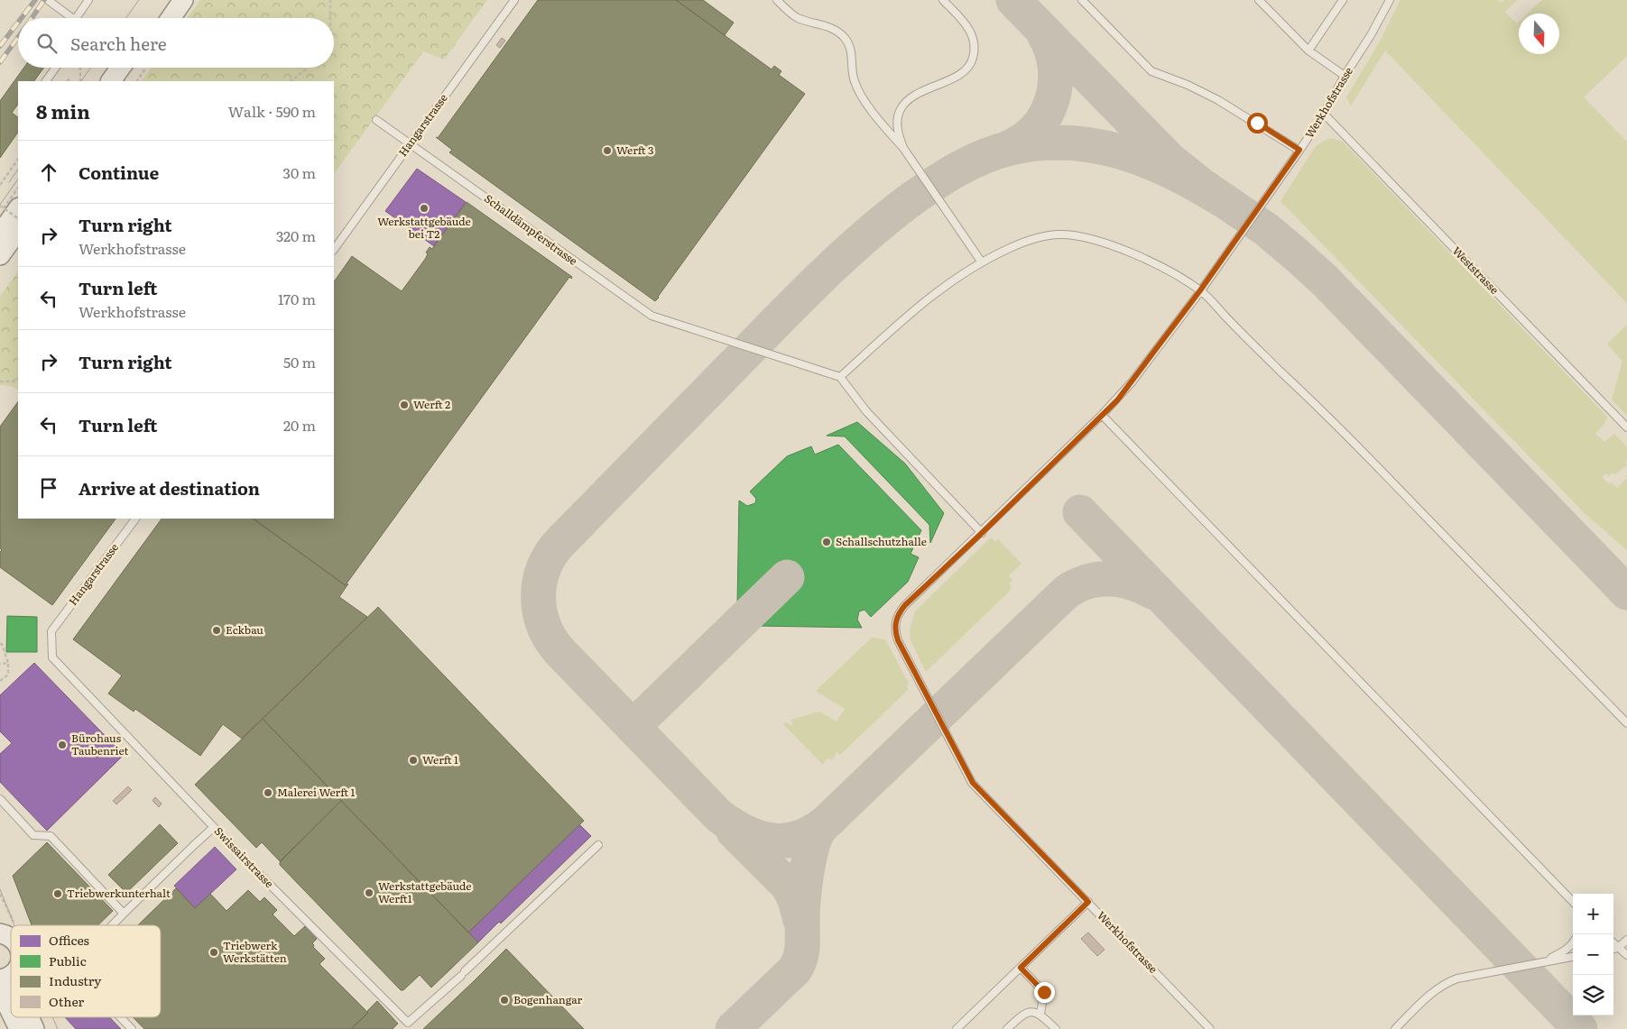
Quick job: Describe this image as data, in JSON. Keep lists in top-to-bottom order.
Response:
{
  "streets": {
    "lane": [
      "Werkhofstrasse",
      "Hangarstrasse",
      "Schalldämpferstrasse",
      "Weststrasse",
      "Swissairstrasse"
    ]
  },
  "crossings": [
    ["Werkhofstrasse", "Weststrasse"],
    ["Hangarstrasse", "Schalldämpferstrasse"],
    ["Hangarstrasse", "Swissairstrasse"]
  ],
  "places": [
    "Werft 3",
    "Werkstattgebäude bei T2",
    "Werft 2",
    "Schallschutzhalle",
    "Eckbau",
    "Bürohaus Taubenriet",
    "Werft 1",
    "Malerei Werft 1",
    "Werkstattgebäude Werft1",
    "Triebwerkunterhalt",
    "Triebwerk Werkstätten",
    "Bogenhangar"
  ],
  "legend": [
    "Offices",
    "Public",
    "Industry",
    "Other"
  ],
  "north": "bottom",
  "page": {
    "search": "Search here",
    "heading": ["8 min", "Walk · 590 m"],
    "list": [
      ["Continue", "30 m"],
      ["Turn right", "Werkhofstrasse", "320 m"],
      ["Turn left", "Werkhofstrasse", "170 m"],
      ["Turn right", "50 m"],
      ["Turn left", "20 m"],
      "Arrive at destination"
    ],
    "map_buttons": ["+", "−"]
  }
}
